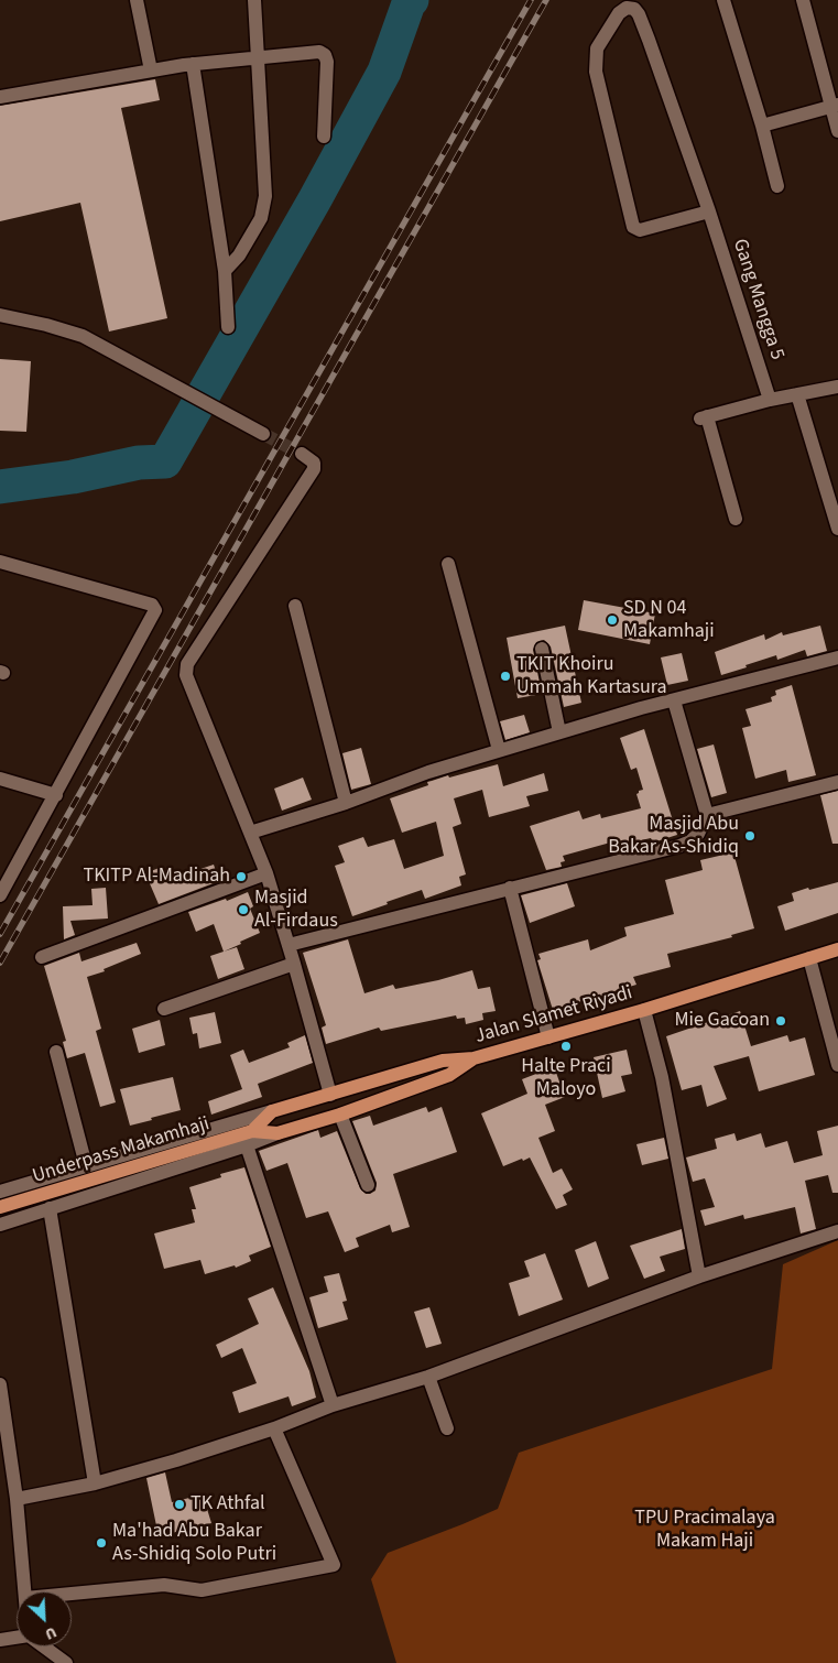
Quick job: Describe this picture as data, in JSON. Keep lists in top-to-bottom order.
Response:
{
  "streets": {
    "main road": ["Jalan Slamet Riyadi", "Underpass Makamhaji"],
    "street": ["Gang Mangga 5"]
  },
  "crossings": [
    ["Jalan Slamet Riyadi", "Underpass Makamhaji"]
  ],
  "parks": ["TPU Pracimalaya Makam Haji"],
  "places": [
    "SD N 04 Makamhaji",
    "TKIT Khoiru Ummah Kartasura",
    "Masjid Abu Bakar As-Shidiq",
    "TKITP Al-Madinah",
    "Masjid Al-Firdaus",
    "Mie Gacoan",
    "Halte Praci Maloyo",
    "TK Athfal",
    "Ma'had Abu Bakar As-Shidiq Solo Putri"
  ],
  "north": "bottom right"
}
